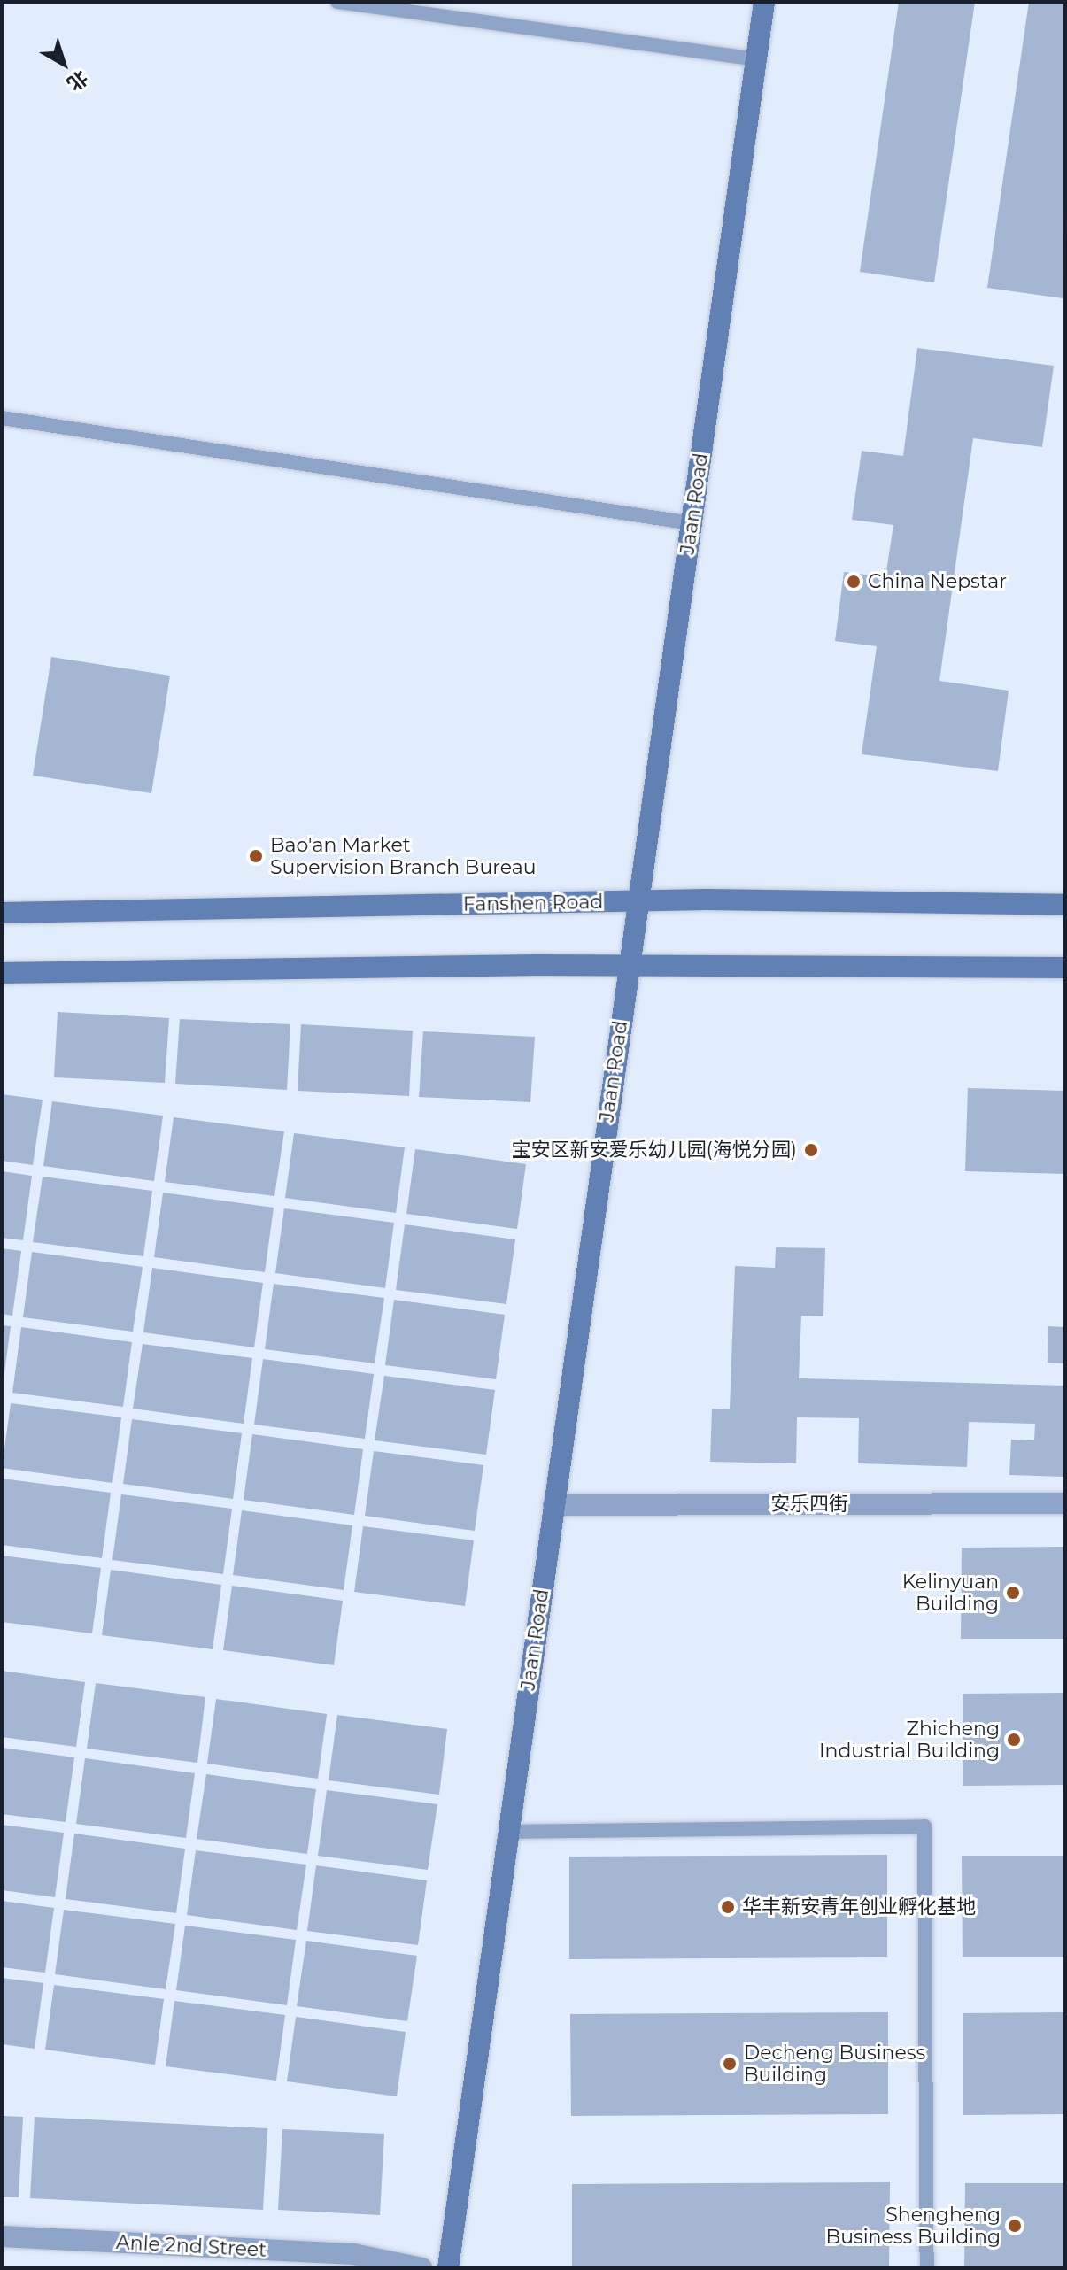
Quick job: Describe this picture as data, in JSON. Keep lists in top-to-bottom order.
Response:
{
  "streets": {
    "street": [
      "Jaan Road",
      "Fanshen Road",
      "安乐四街",
      "Anle 2nd Street"
    ]
  },
  "crossings": [
    ["Jaan Road", "Fanshen Road"],
    ["Jaan Road", "安乐四街"]
  ],
  "places": [
    "China Nepstar",
    "Bao'an Market Supervision Branch Bureau",
    "宝安区新安爱乐幼儿园(海悦分园)",
    "Kelinyuan Building",
    "Zhicheng Industrial Building",
    "华丰新安青年创业孵化基地",
    "Decheng Business Building",
    "Shengheng Business Building"
  ],
  "north": "bottom right"
}
